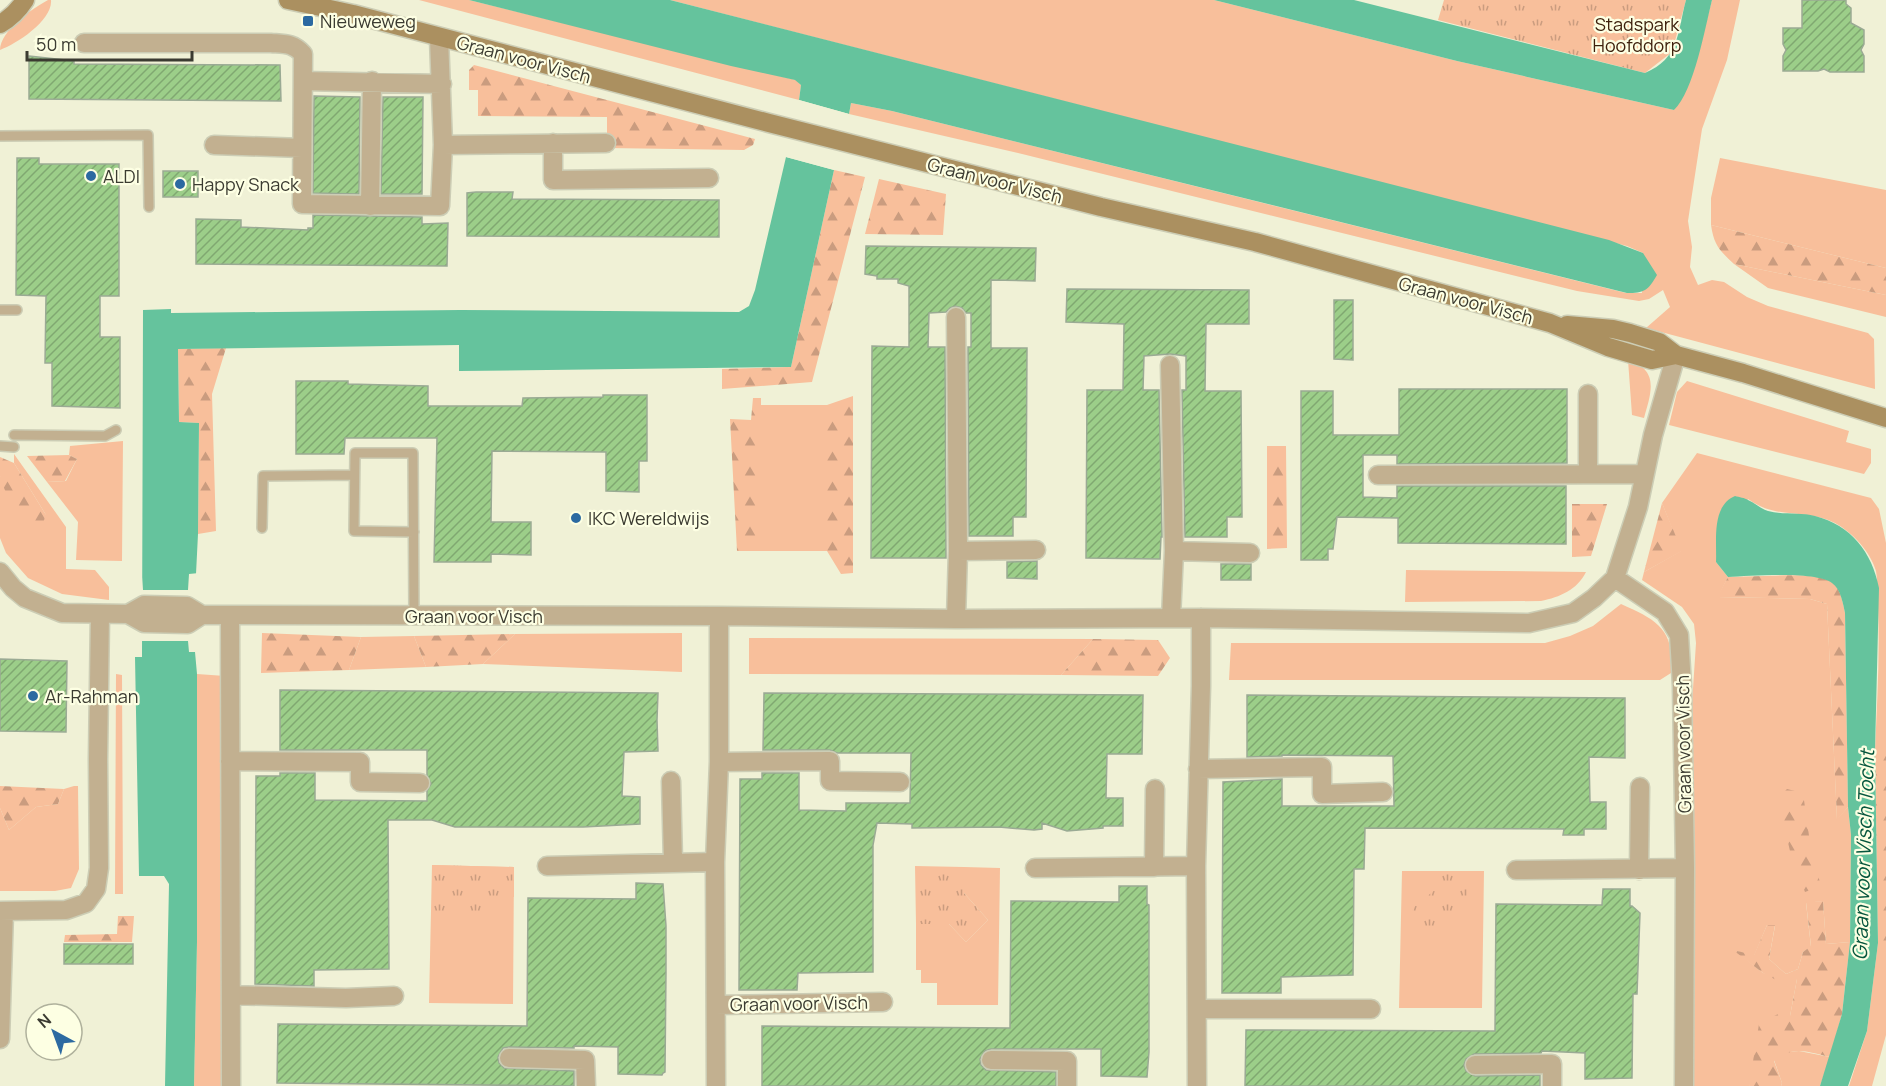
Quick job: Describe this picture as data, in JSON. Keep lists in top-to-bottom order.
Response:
{
  "streets": {
    "street": ["Graan voor Visch"]
  },
  "water": ["Graan voor Visch Tocht"],
  "parks": ["Stadspark Hoofddorp"],
  "places": {
    "transit": ["Nieuweweg"],
    "other": [
      "ALDI",
      "Happy Snack",
      "IKC Wereldwijs",
      "Ar-Rahman"
    ]
  },
  "scale_bar": "50 m",
  "north": "top left"
}
